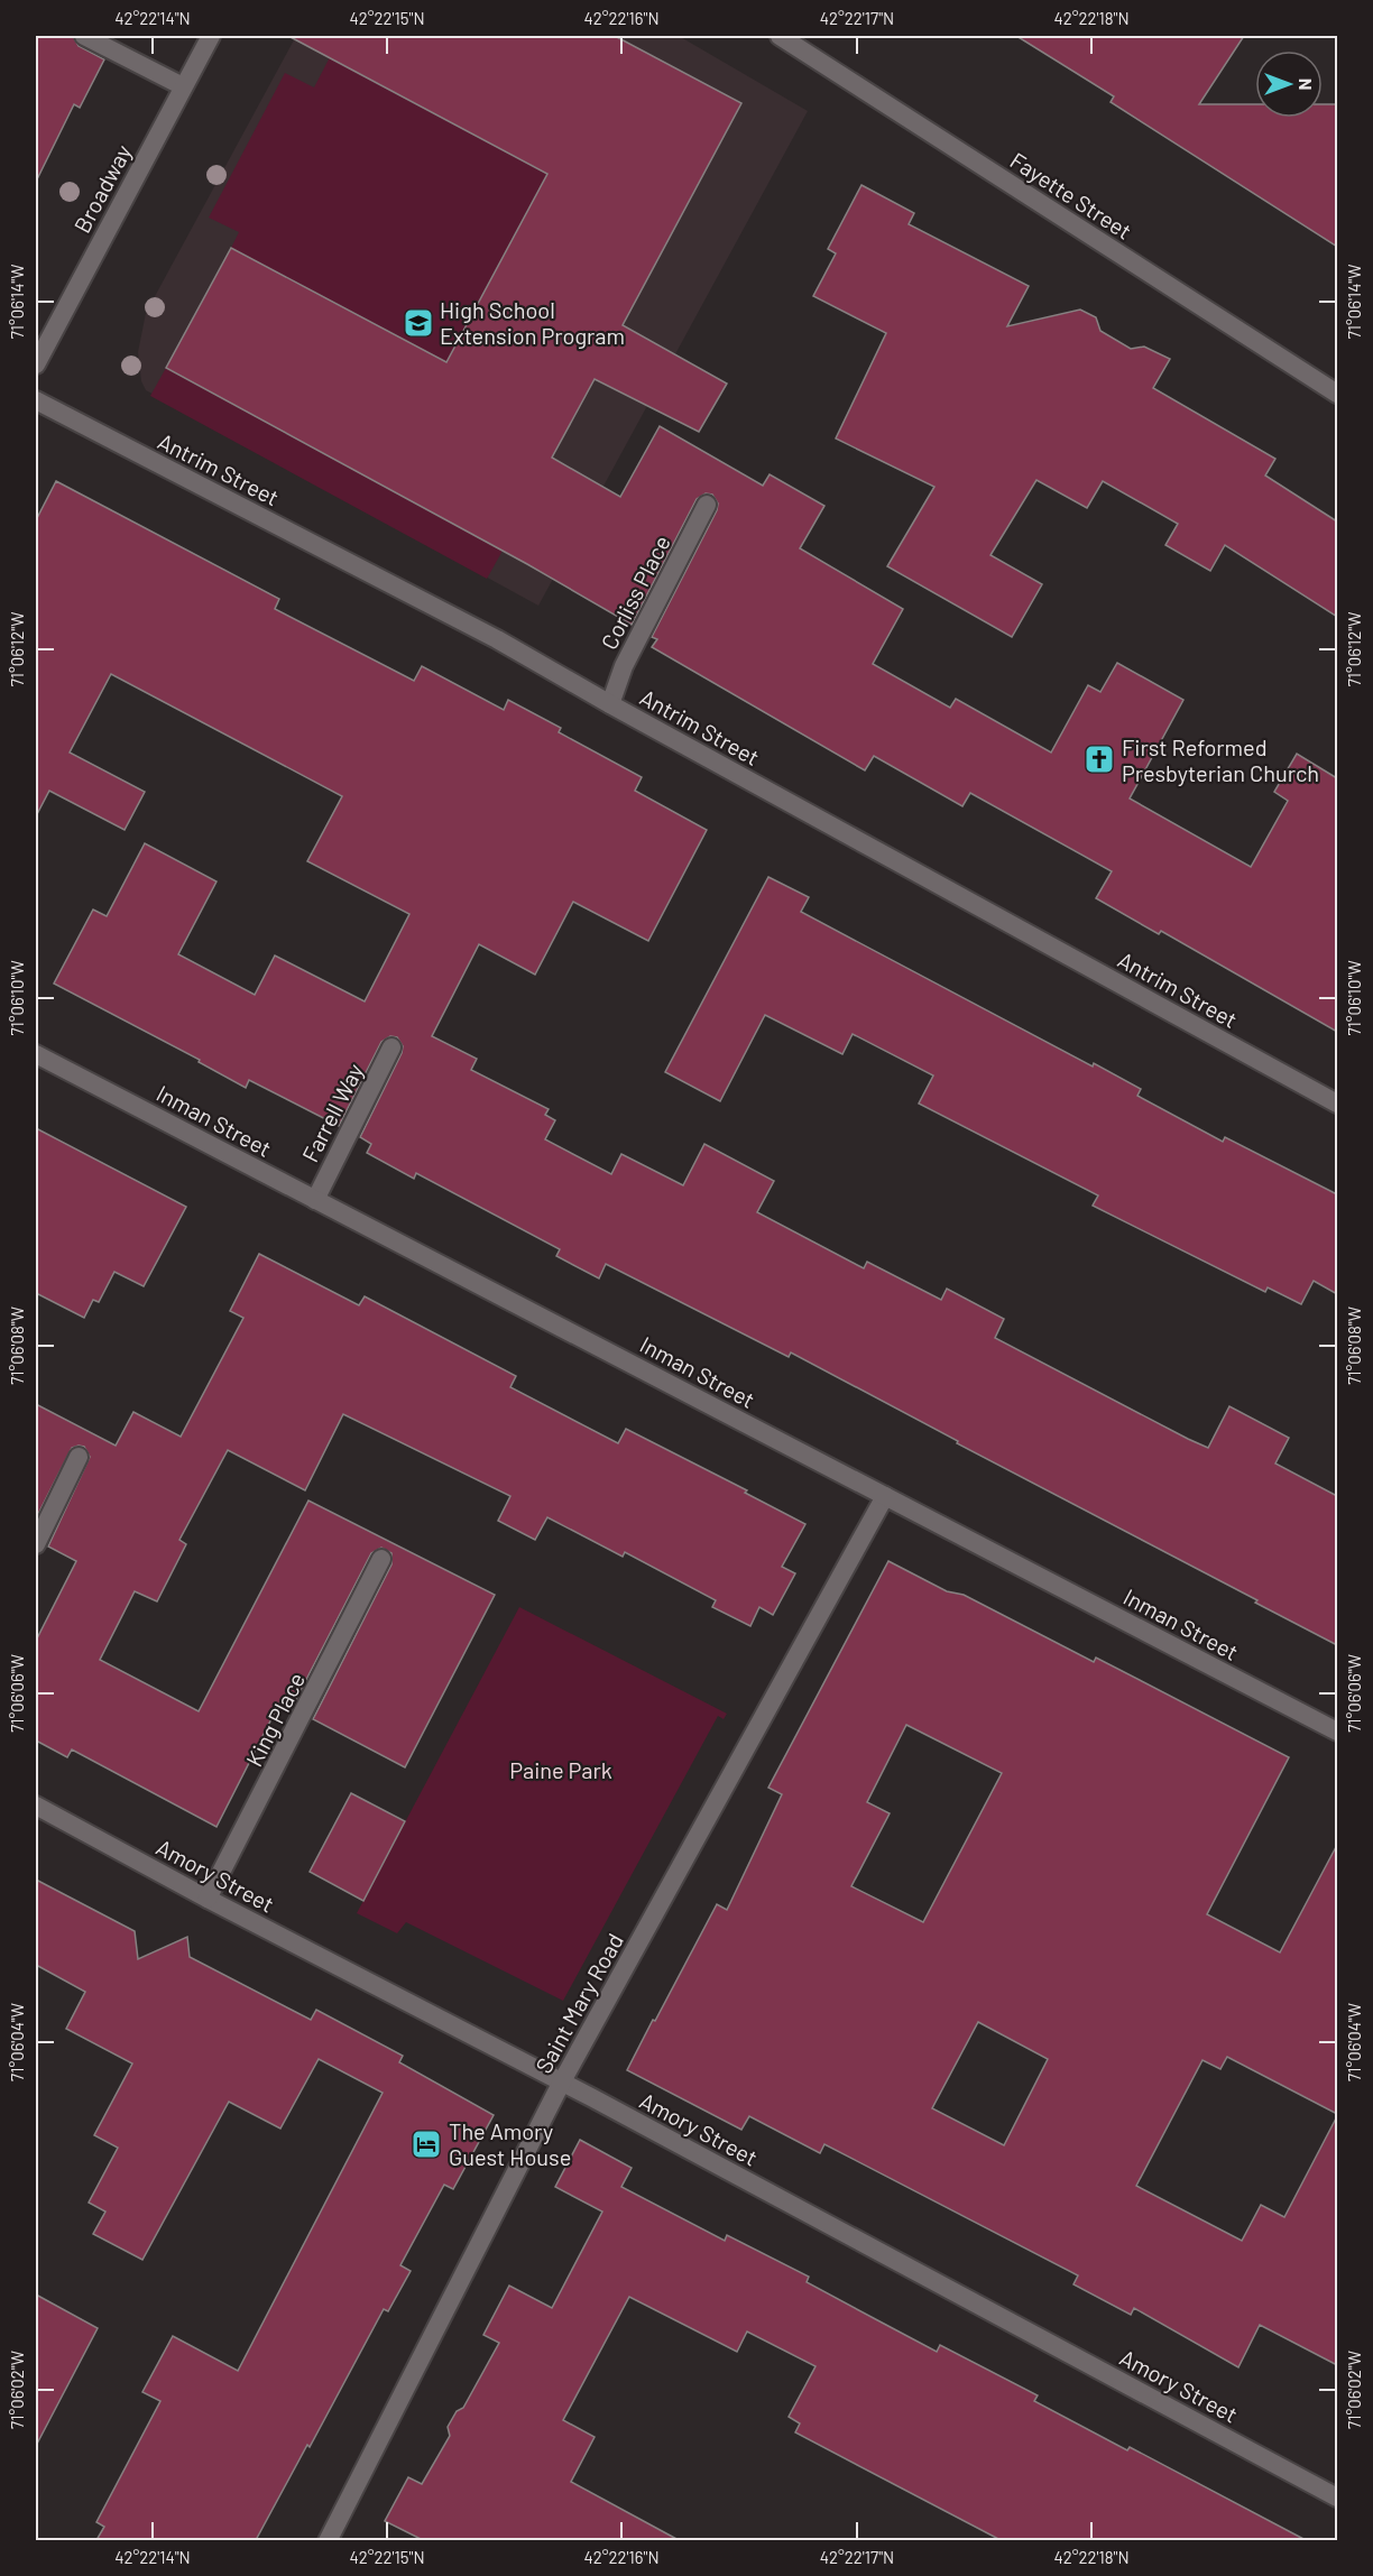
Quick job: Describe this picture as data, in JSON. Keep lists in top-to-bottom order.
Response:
{
  "streets": {
    "street": [
      "Broadway",
      "Fayette Street",
      "Antrim Street",
      "Corliss Place",
      "Farrell Way",
      "Inman Street",
      "King Place",
      "Amory Street",
      "Saint Mary Road"
    ]
  },
  "crossings": [
    ["Antrim Street", "Corliss Place"],
    ["Farrell Way", "Inman Street"],
    ["Inman Street", "Saint Mary Road"],
    ["King Place", "Amory Street"],
    ["Amory Street", "Saint Mary Road"]
  ],
  "parks": ["Paine Park"],
  "places": {
    "school or university": ["High School Extension Program"],
    "church": ["First Reformed Presbyterian Church"],
    "hotel": ["The Amory Guest House"]
  },
  "north": "right",
  "coordinates": [
    "42°22'14\"N",
    "42°22'15\"N",
    "42°22'16\"N",
    "42°22'17\"N",
    "42°22'18\"N",
    "71°06'14\"W",
    "71°06'12\"W",
    "71°06'10\"W",
    "71°06'08\"W",
    "71°06'06\"W",
    "71°06'04\"W",
    "71°06'02\"W"
  ]
}
